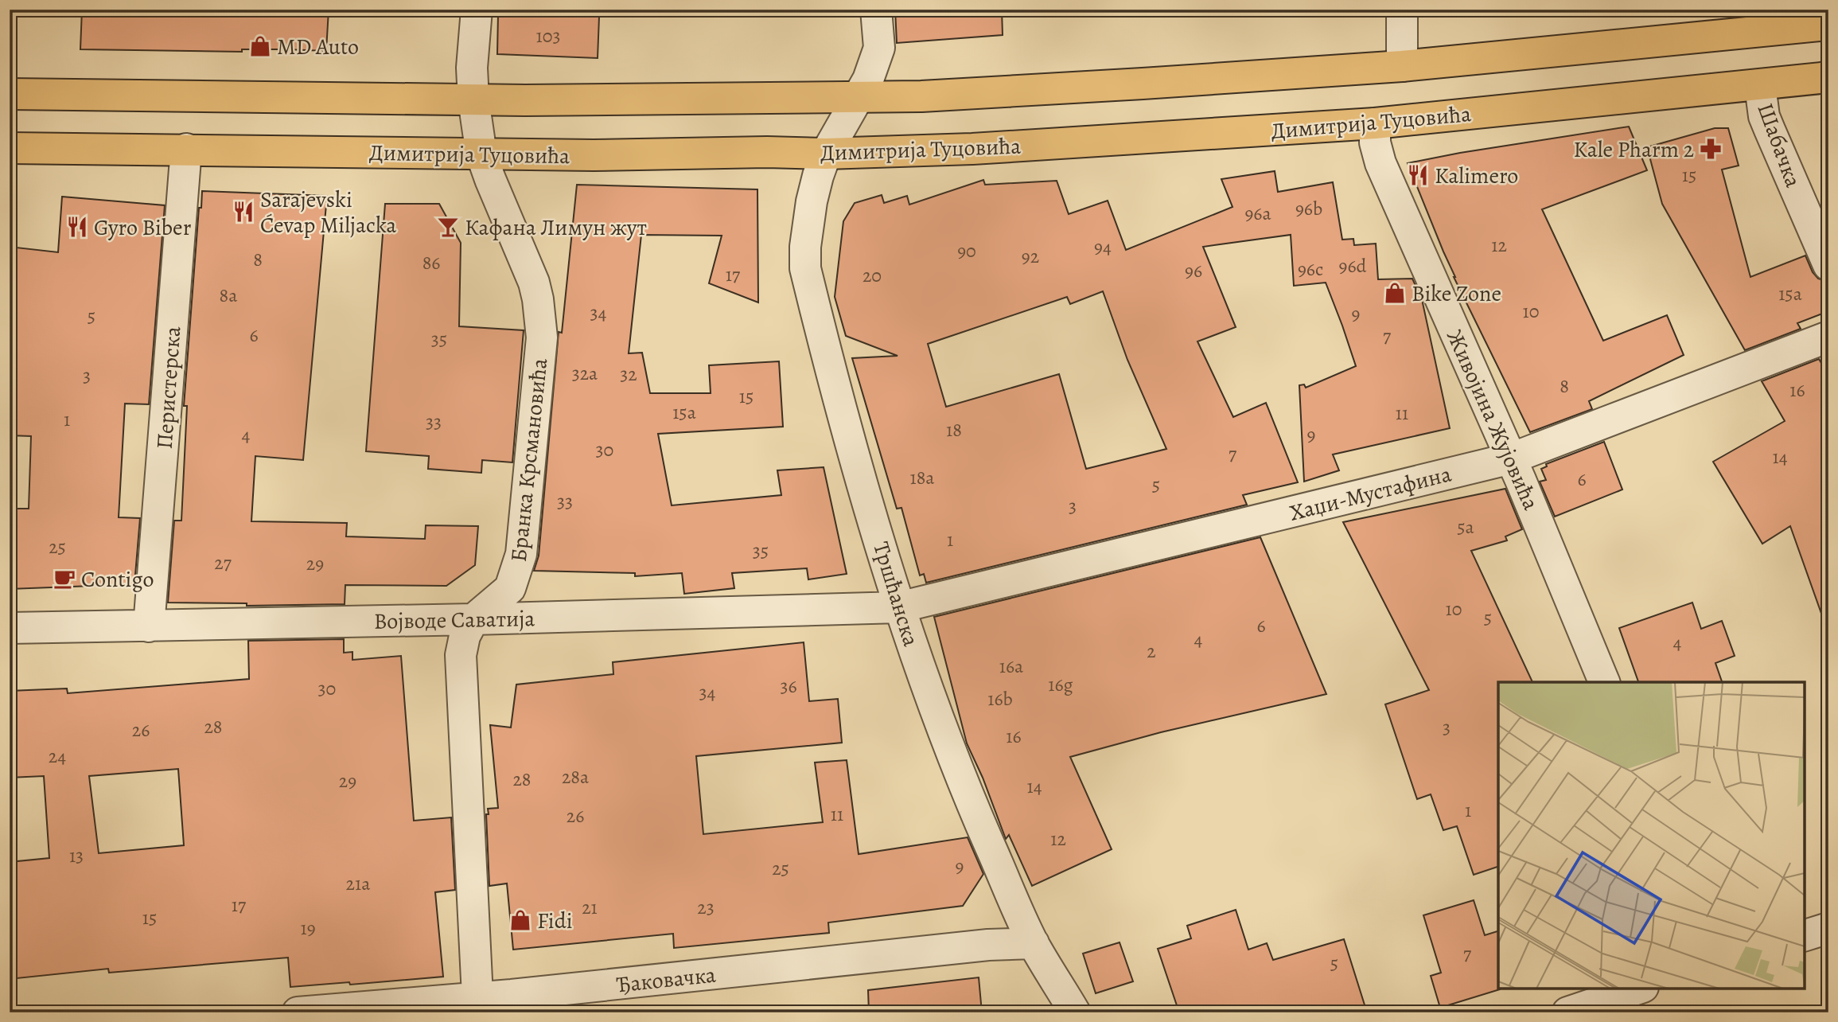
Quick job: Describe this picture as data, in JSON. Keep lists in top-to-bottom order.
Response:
{
  "streets": {
    "main road": ["Димитрија Туцовића"],
    "street": [
      "Шабачка",
      "Перистерска",
      "Живојина Жујовића",
      "Бранка Крсмановића",
      "Хаџи-Мустафина",
      "Тршћанска",
      "Војводе Саватија",
      "Ђаковачка"
    ]
  },
  "crossings": [
    ["Димитрија Туцовића", "Шабачка"],
    ["Димитрија Туцовића", "Перистерска"],
    ["Димитрија Туцовића", "Живојина Жујовића"],
    ["Димитрија Туцовића", "Бранка Крсмановића"],
    ["Димитрија Туцовића", "Тршћанска"],
    ["Перистерска", "Војводе Саватија"],
    ["Живојина Жујовића", "Хаџи-Мустафина"],
    ["Бранка Крсмановића", "Војводе Саватија"],
    ["Бранка Крсмановића", "Ђаковачка"],
    ["Хаџи-Мустафина", "Тршћанска"],
    ["Хаџи-Мустафина", "Војводе Саватија"],
    ["Тршћанска", "Војводе Саватија"],
    ["Тршћанска", "Ђаковачка"]
  ],
  "places": {
    "shop": ["MD Auto", "Bike Zone", "Fidi"],
    "pharmacy": ["Kale Pharm 2"],
    "restaurant": ["Kalimero", "Sarajevski Ćevap Miljacka", "Gyro Biber"],
    "bar": ["Кафана Лимун жут"],
    "cafe": ["Contigo"]
  },
  "house_numbers": [
    "103",
    "15",
    "96b",
    "96a",
    "12",
    "94",
    "90",
    "92",
    "8",
    "86",
    "96d",
    "96c",
    "96",
    "17",
    "20",
    "15a",
    "8a",
    "10",
    "34",
    "9",
    "5",
    "6",
    "7",
    "35",
    "32a",
    "32",
    "3",
    "8",
    "16",
    "15",
    "15a",
    "11",
    "1",
    "33",
    "18",
    "4",
    "9",
    "30",
    "7",
    "14",
    "18a",
    "6",
    "5",
    "33",
    "3",
    "5a",
    "1",
    "25",
    "35",
    "27",
    "29",
    "10",
    "5",
    "6",
    "4",
    "4",
    "2",
    "16a",
    "16g",
    "36",
    "30",
    "34",
    "16b",
    "28",
    "3",
    "26",
    "16",
    "24",
    "28a",
    "28",
    "29",
    "14",
    "1",
    "11",
    "26",
    "12",
    "13",
    "9",
    "25",
    "21a",
    "17",
    "21",
    "23",
    "15",
    "19",
    "7",
    "5"
  ]
}
